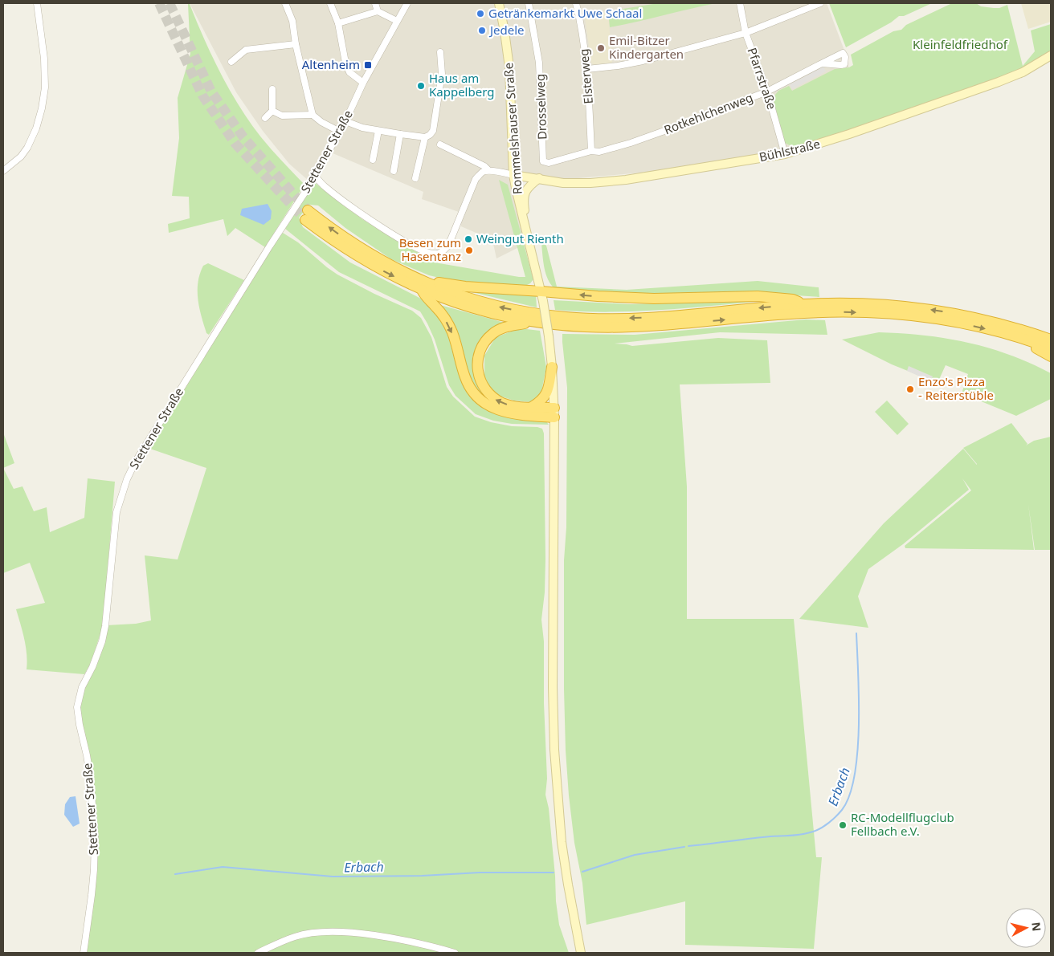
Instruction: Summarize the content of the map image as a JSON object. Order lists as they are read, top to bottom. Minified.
{"streets":{"main road":["Rommelshauser Straße","Bühlstraße"],"street":["Elsterweg","Pfarrstraße","Drosselweg","Rotkehlchenweg","Stettener Straße"]},"crossings":[["Elsterweg","Drosselweg"],["Elsterweg","Rotkehlchenweg"],["Pfarrstraße","Rotkehlchenweg"],["Pfarrstraße","Bühlstraße"],["Drosselweg","Rotkehlchenweg"],["Rommelshauser Straße","Bühlstraße"]],"water":["Erbach"],"parks":["Kleinfeldfriedhof"],"places":{"other":["Getränkemarkt Uwe Schaal","Jedele","Emil-Bitzer Kindergarten","Haus am Kappelberg","Weingut Rienth","Besen zum Hasentanz","Enzo's Pizza - Reiterstüble","RC-Modellflugclub Fellbach e.V."],"transit":["Altenheim"]},"north":"right"}
